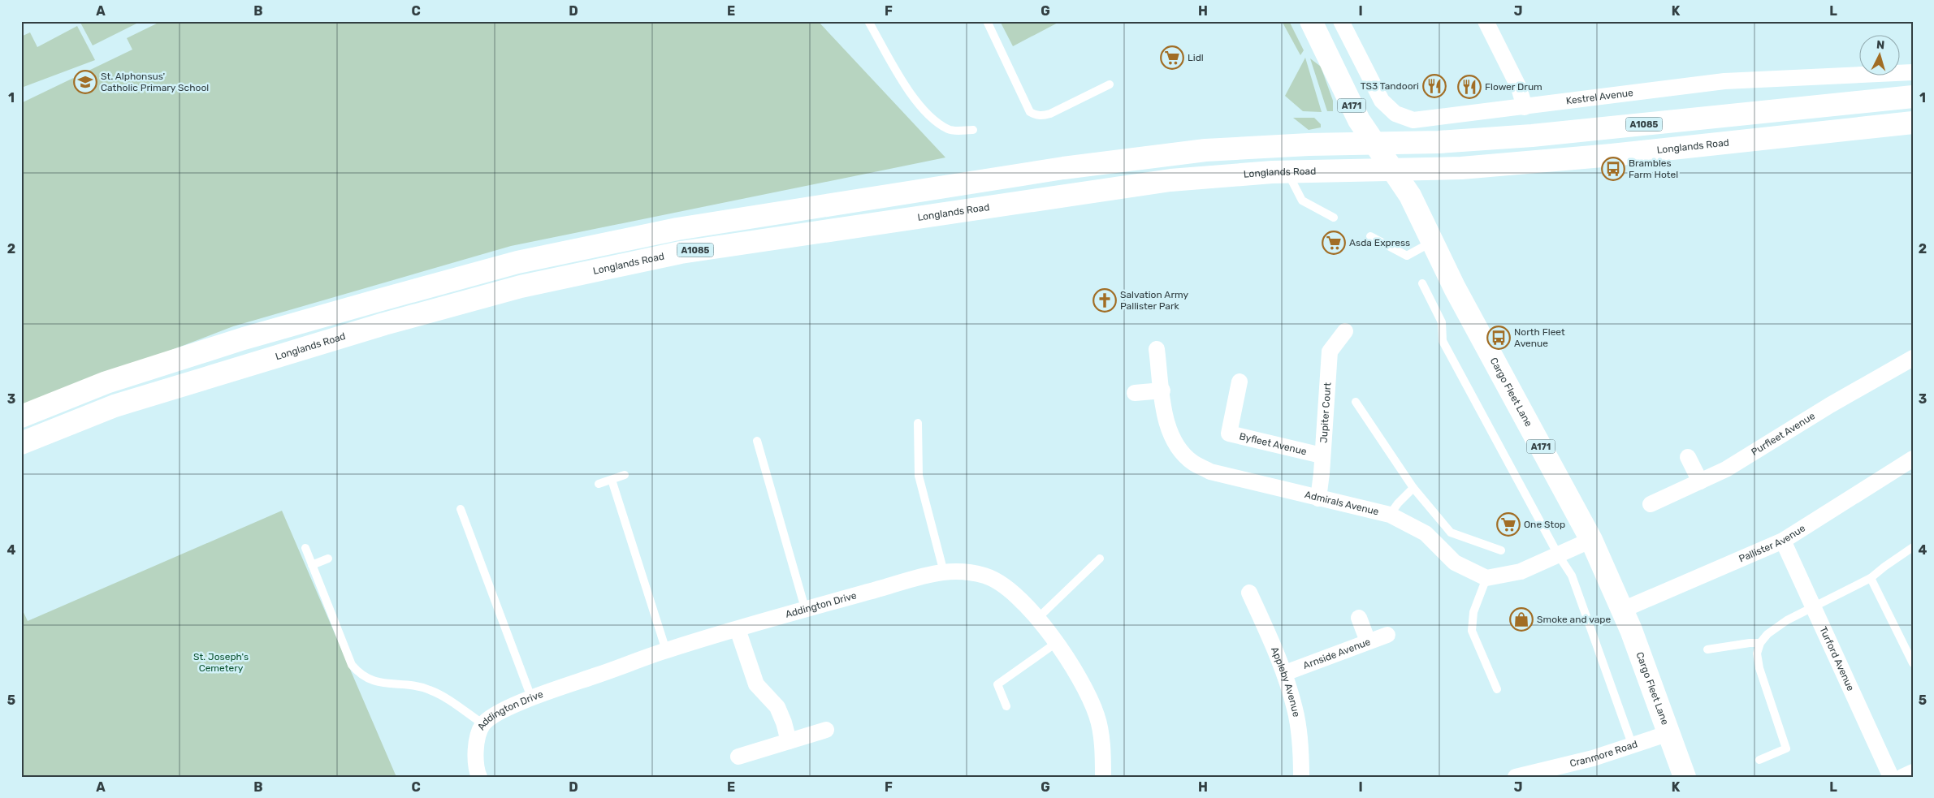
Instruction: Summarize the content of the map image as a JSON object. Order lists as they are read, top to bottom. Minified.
{"streets":{"main road":["A171","A1085","Longlands Road","Cargo Fleet Lane"],"street":["Kestrel Avenue","Jupiter Court","Purfleet Avenue","Byfleet Avenue","Admirals Avenue","Pallister Avenue","Addington Drive","Arnside Avenue","Turford Avenue","Appleby Avenue","Cranmore Road"]},"crossings":[["A1085","Cargo Fleet Lane"],["Longlands Road","Cargo Fleet Lane"],["Cargo Fleet Lane","Pallister Avenue"],["Cargo Fleet Lane","Cranmore Road"],["Jupiter Court","Byfleet Avenue"],["Jupiter Court","Admirals Avenue"],["Pallister Avenue","Turford Avenue"],["Arnside Avenue","Appleby Avenue"]],"parks":["St. Joseph's Cemetery"],"places":{"supermarket":["Lidl","Asda Express","One Stop"],"school or university":["St. Alphonsus' Catholic Primary School"],"restaurant":["TS3 Tandoori","Flower Drum"],"bus stop":["Brambles Farm Hotel","North Fleet Avenue"],"church":["Salvation Army Pallister Park"],"shop":["Smoke and vape"]},"north":"top","grid":{"columns":["A","B","C","D","E","F","G","H","I","J","K","L"],"rows":["1","2","3","4","5"]}}
